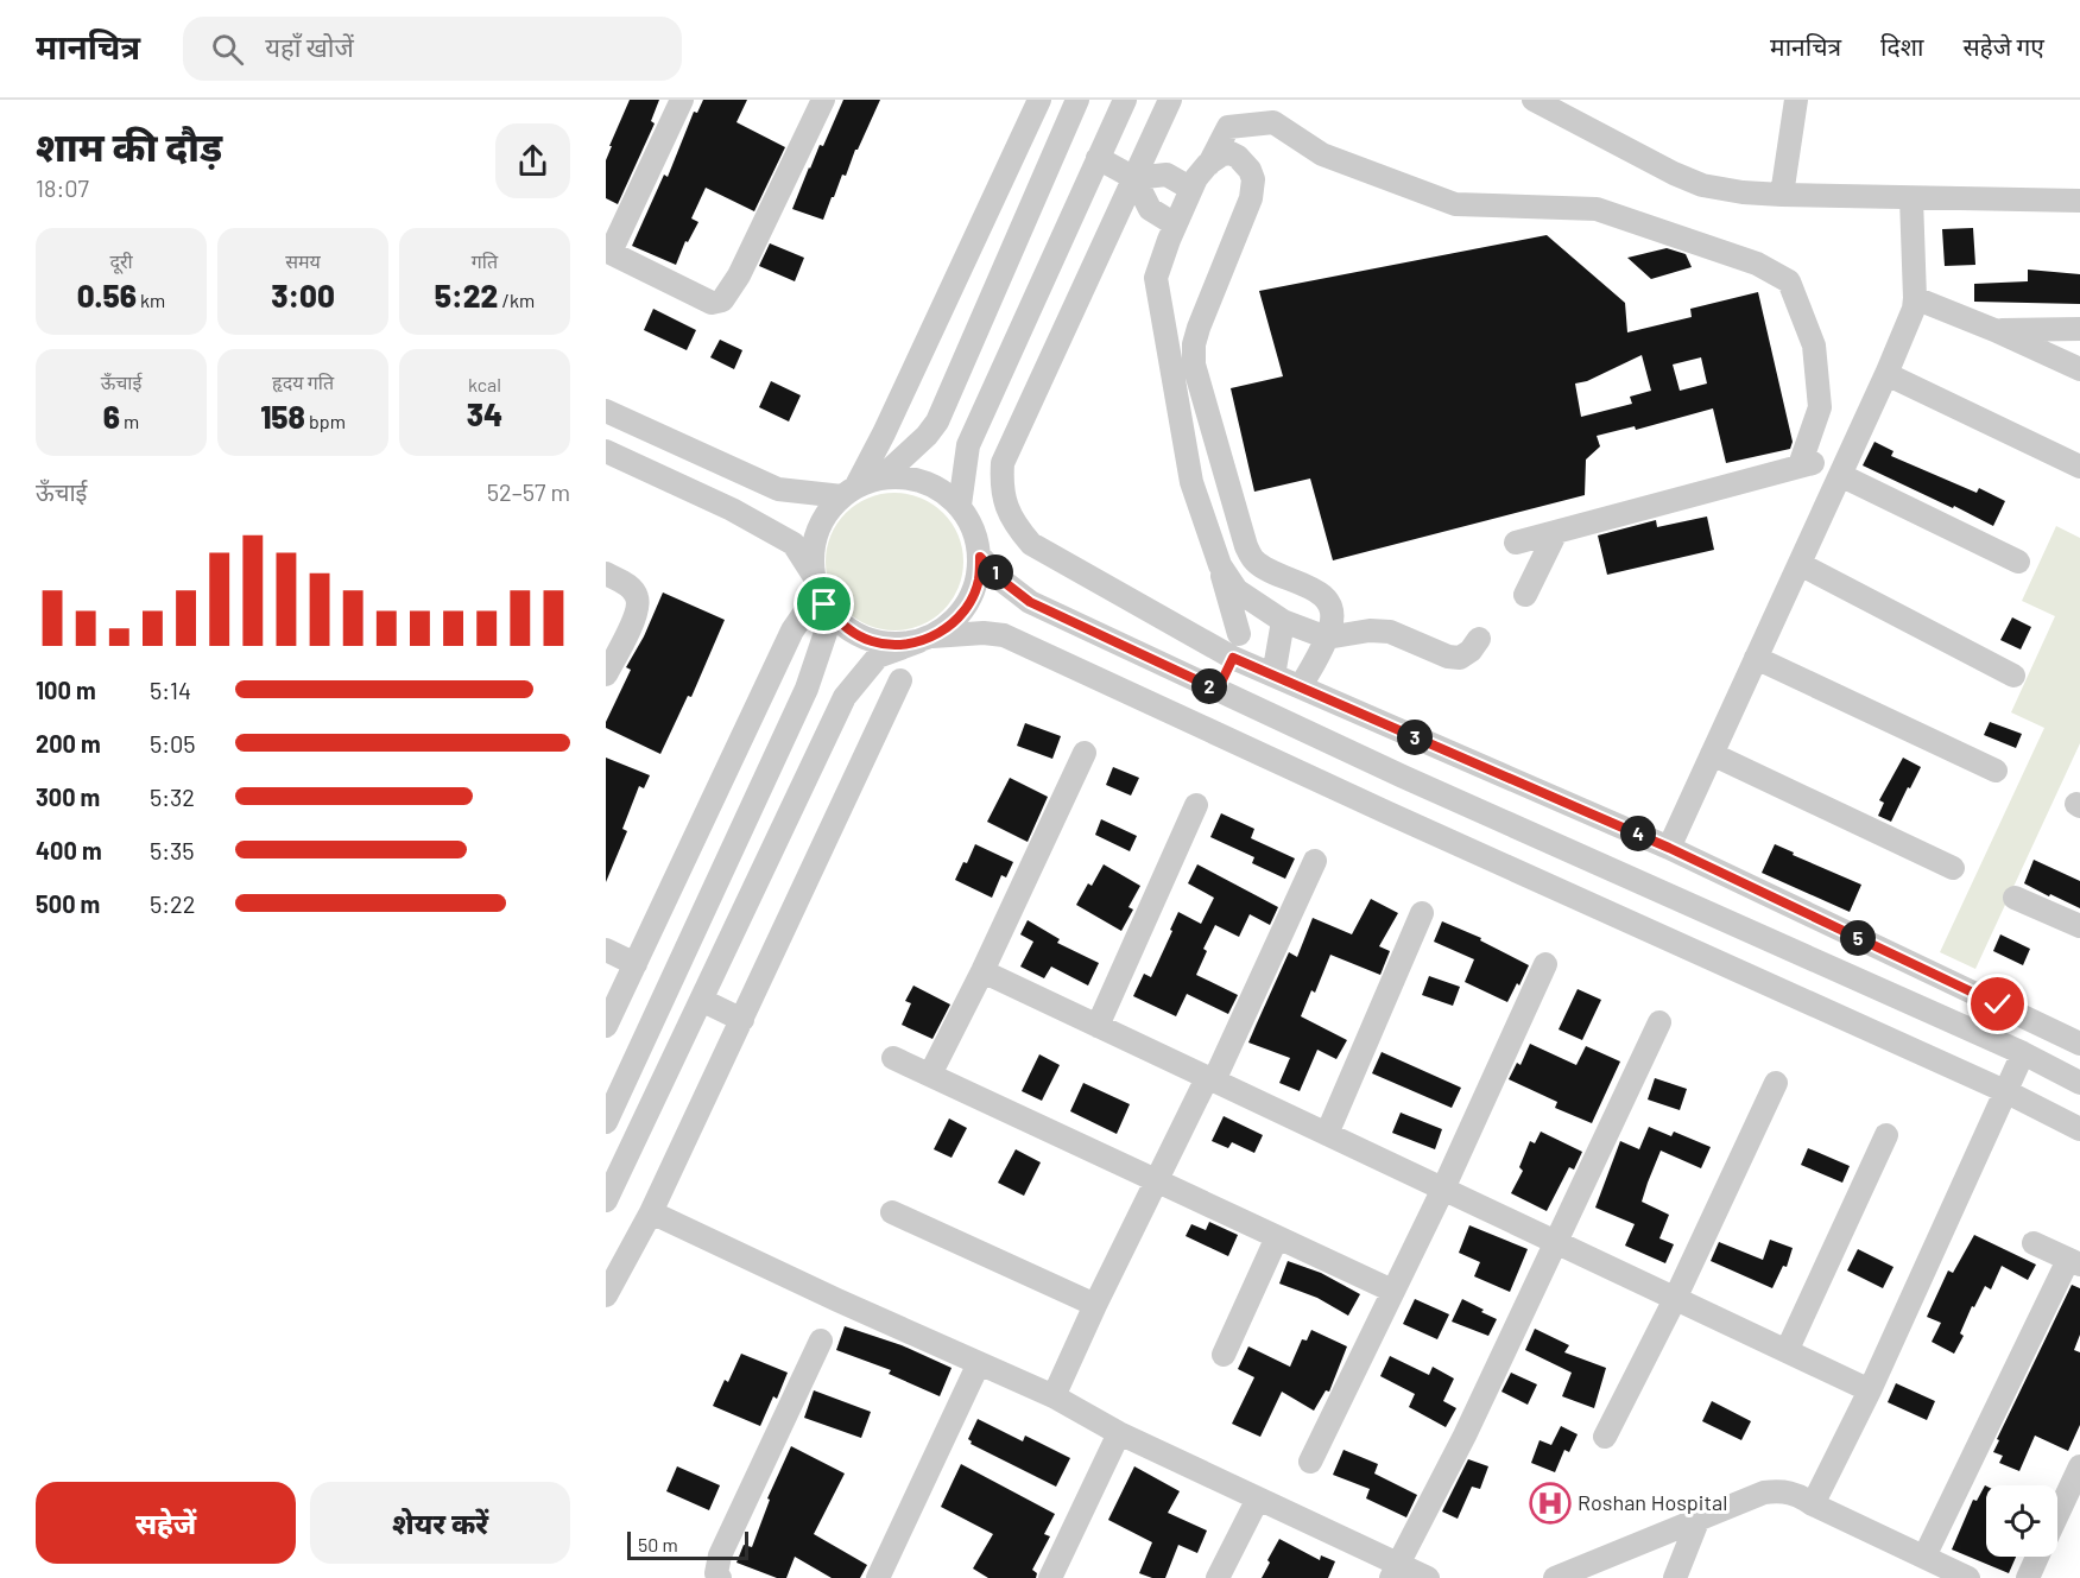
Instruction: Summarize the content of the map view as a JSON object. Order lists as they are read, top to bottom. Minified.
{"places":{"hospital":["Roshan Hospital"]},"scale_bar":"50 m","page":{"header":"मानचित्र","search":"यहाँ खोजें","nav":["मानचित्र","दिशा","सहेजे गए"],"heading":["शाम की दौड़","18:07"],"stats":[["दूरी","0.56 km"],["समय","3:00"],["गति","5:22 /km"],["ऊँचाई","6 m"],["हृदय गति","158 bpm"],["kcal","34"]],"chart":["ऊँचाई","52–57 m"],"pins":["1","2","3","4","5"],"list":[{"name":"100 m","note":"5:14"},{"name":"200 m","note":"5:05"},{"name":"300 m","note":"5:32"},{"name":"400 m","note":"5:35"},{"name":"500 m","note":"5:22"}],"buttons":["सहेजें","शेयर करें"],"scale":"50 m"}}
